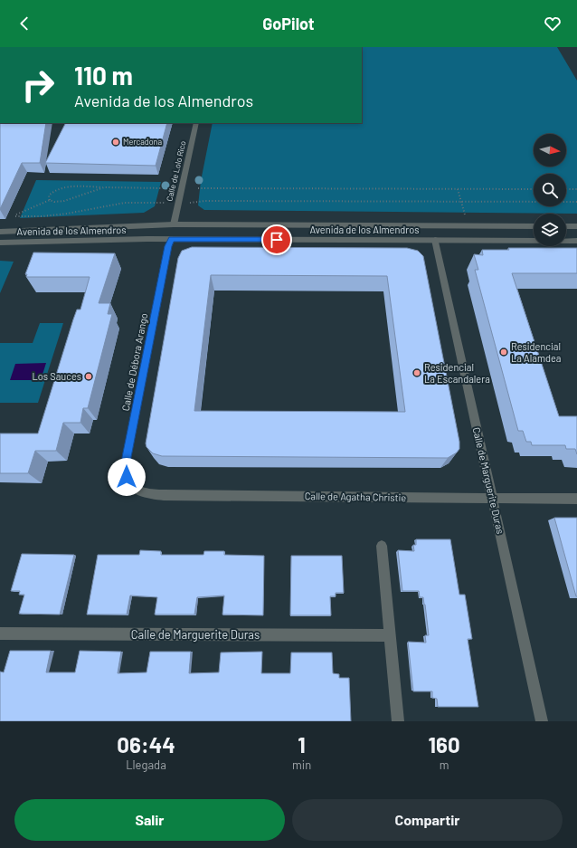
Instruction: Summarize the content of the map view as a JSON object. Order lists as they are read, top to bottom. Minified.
{"streets":{"street":["Calle de Lolo Rico","Avenida de los Almendros","Calle de Débora Arango","Calle de Marguerite Duras","Calle de Agatha Christie"]},"crossings":[["Calle de Lolo Rico","Avenida de los Almendros"],["Avenida de los Almendros","Calle de Débora Arango"],["Avenida de los Almendros","Calle de Marguerite Duras"],["Calle de Débora Arango","Calle de Agatha Christie"],["Calle de Marguerite Duras","Calle de Agatha Christie"]],"places":["Mercadona","Residencial La Alamdea","Residencial La Escandalera","Los Sauces"],"north":"right","page":{"header":"GoPilot","turn":["110 m","Avenida de los Almendros"],"eta":["06:44","Llegada","1","min","160","m"],"buttons":["Salir","Compartir"]}}
